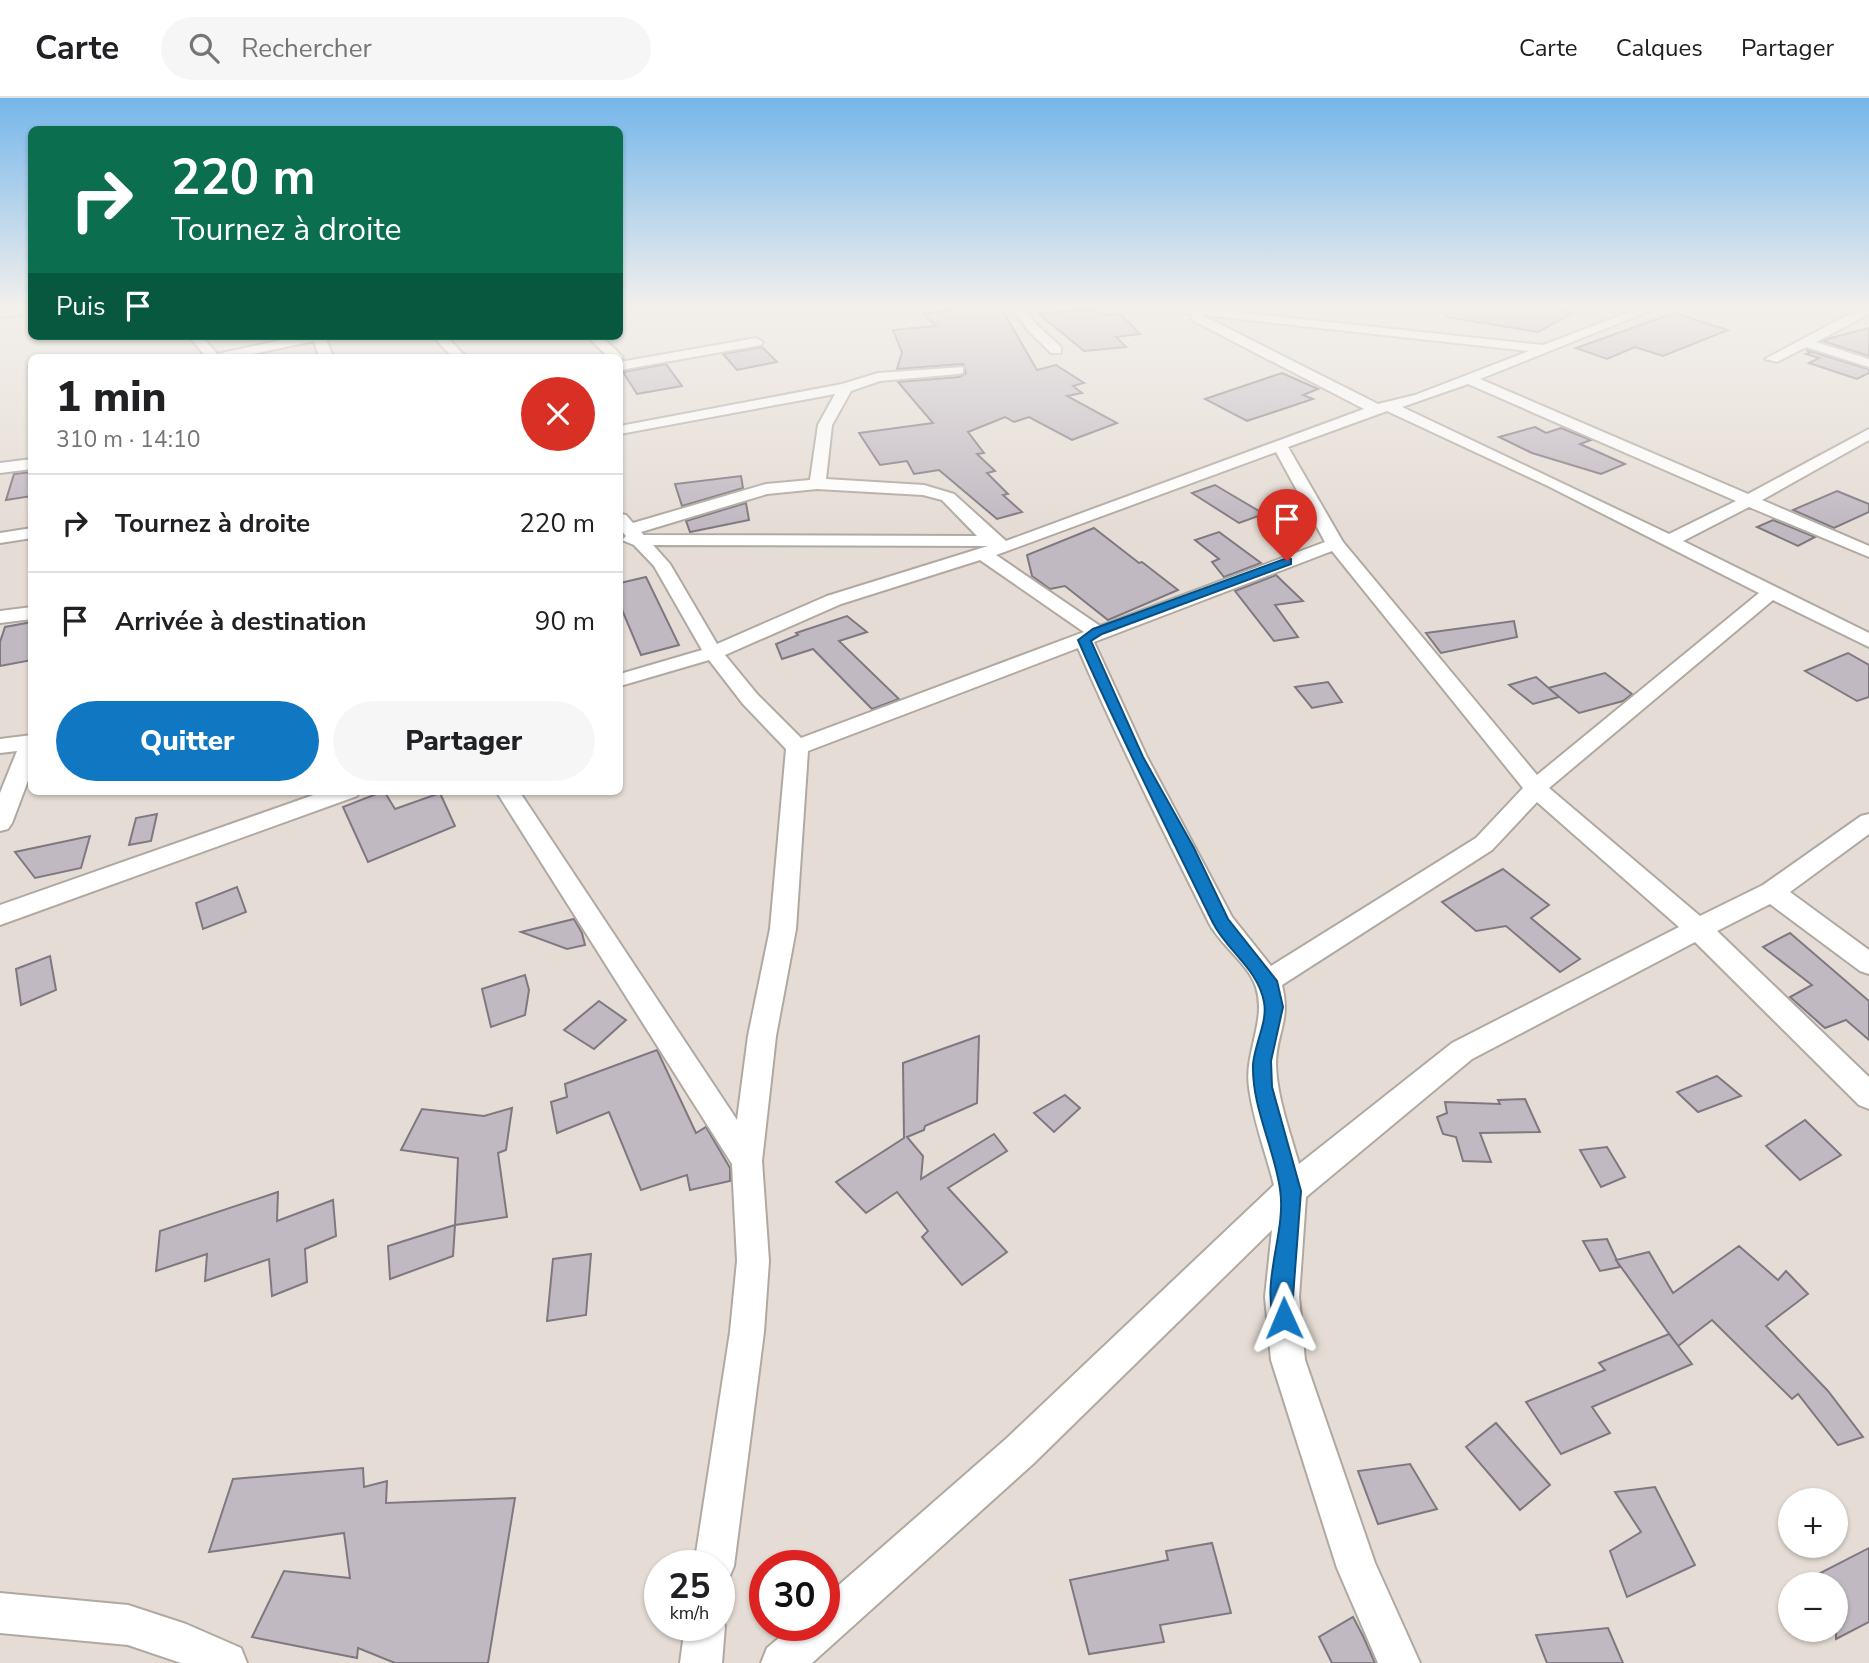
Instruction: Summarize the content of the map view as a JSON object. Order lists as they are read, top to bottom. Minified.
{"page":{"header":"Carte","search":"Rechercher","nav":["Carte","Calques","Partager"],"turn":["220 m","Tournez à droite"],"then":"Puis","heading":["1 min","310 m · 14:10"],"list":[{"name":"Tournez à droite","value":"220 m"},{"name":"Arrivée à destination","value":"90 m"}],"buttons":["Quitter","Partager"],"map_buttons":["+","−"],"speed":"25 km/h","limit":"30"}}
